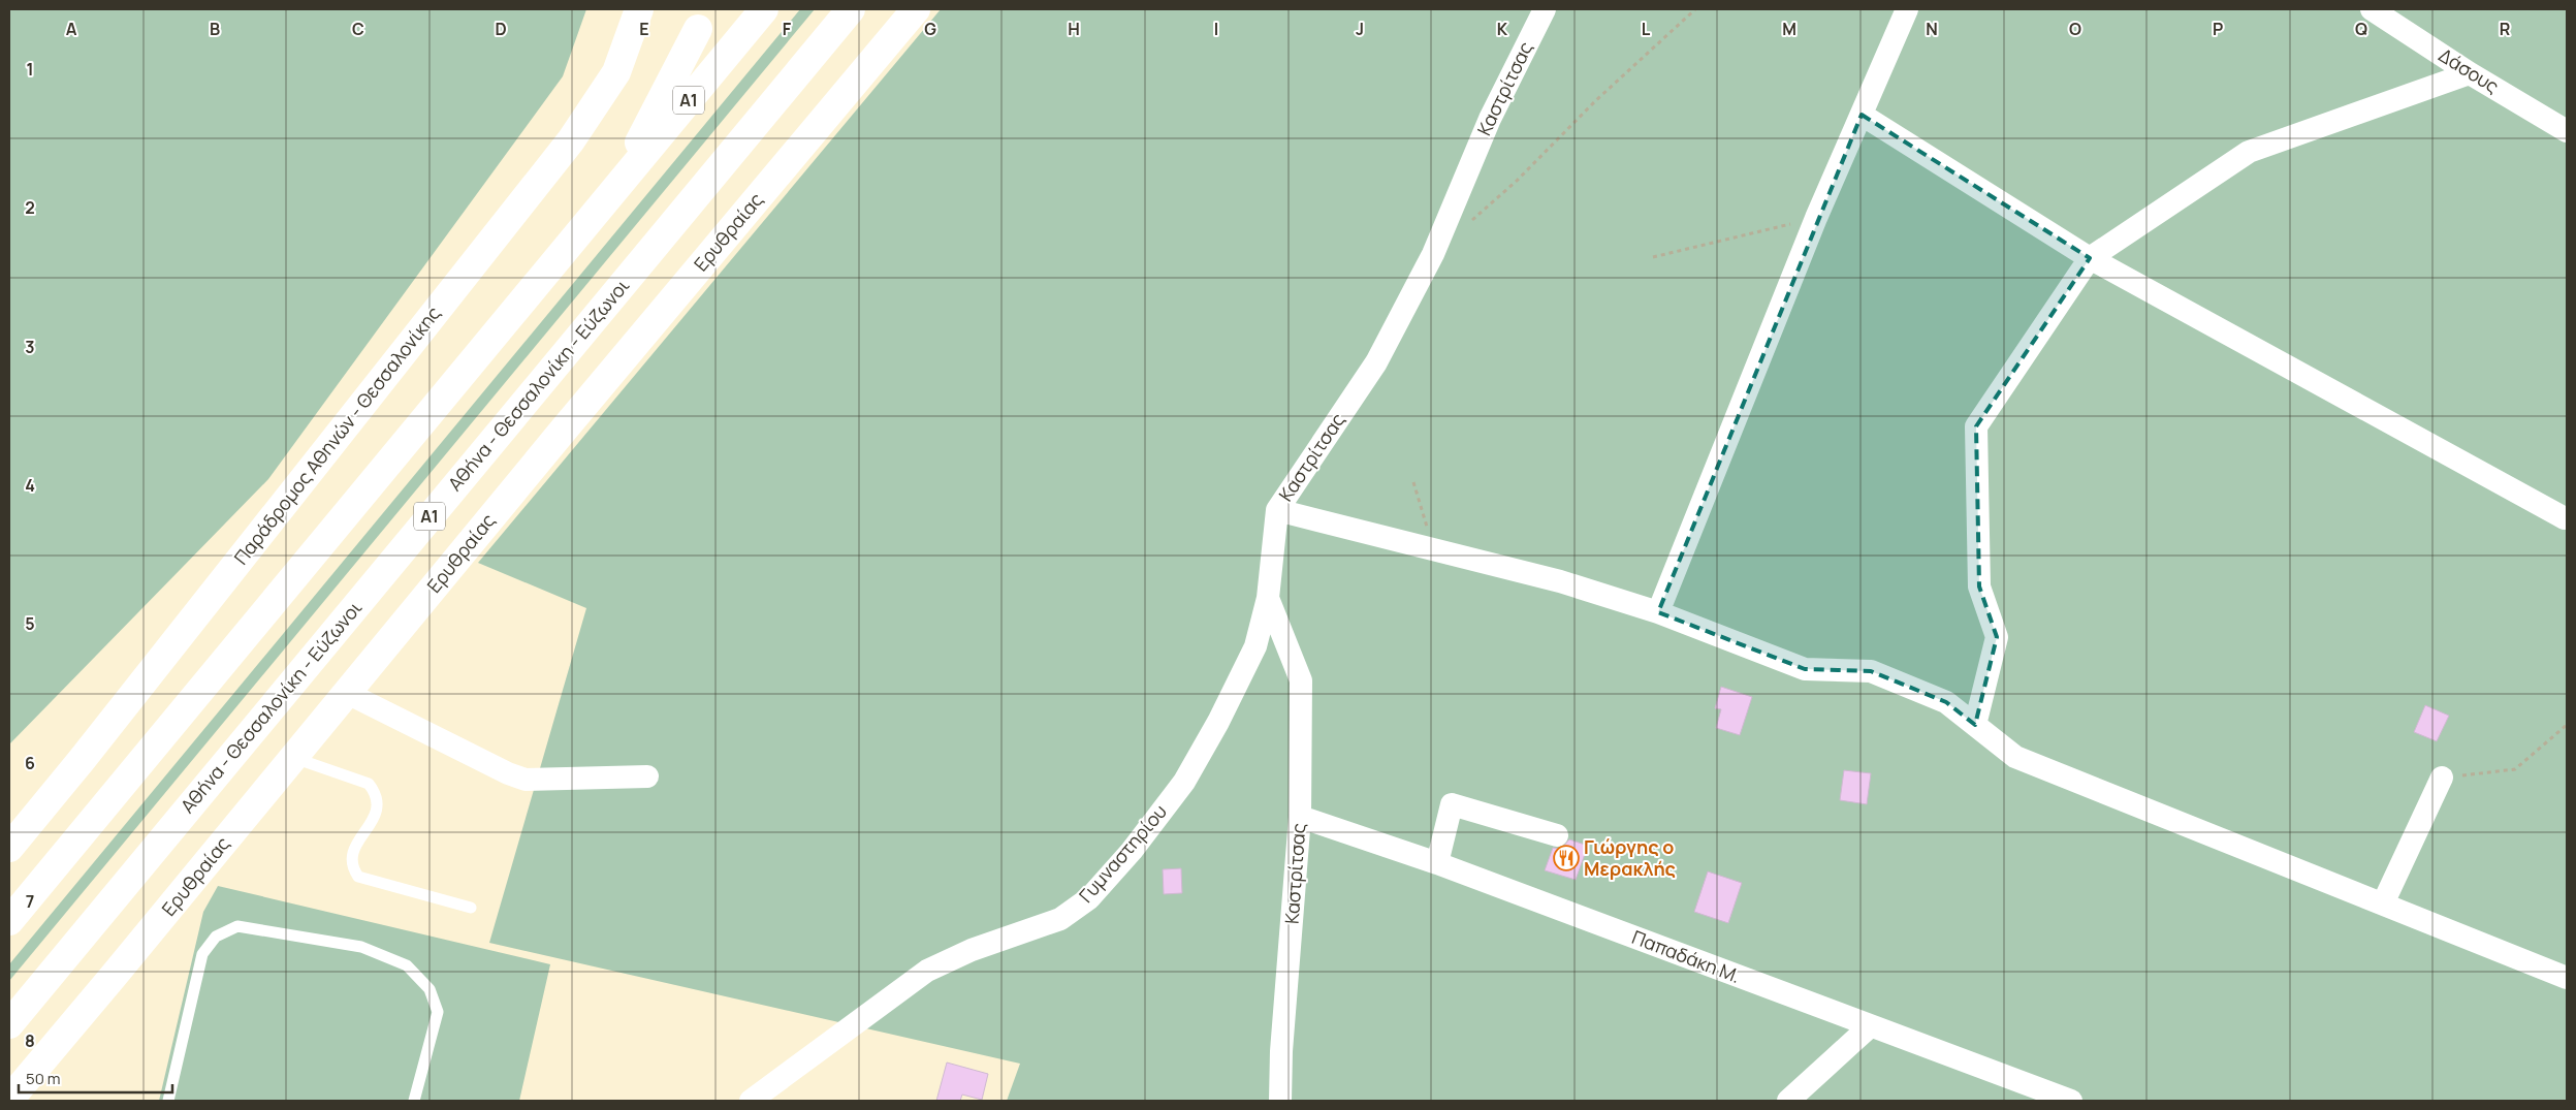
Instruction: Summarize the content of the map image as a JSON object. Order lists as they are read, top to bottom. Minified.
{"streets":{"main road":["Α1","Ερυθραίας","Αθήνα - Θεσσαλονίκη - Εύζωνοι","Παράδρομος Αθηνών - Θεσσαλονίκης"],"street":["Δάσους","Καστρίτσας","Γυμναστηρίου","Παπαδάκη Μ."]},"crossings":[["Καστρίτσας","Γυμναστηρίου"],["Καστρίτσας","Παπαδάκη Μ."]],"places":{"restaurant":["Γιώργης ο Μερακλής"]},"scale_bar":"50 m","grid":{"columns":["A","B","C","D","E","F","G","H","I","J","K","L","M","N","O","P","Q","R"],"rows":["1","2","3","4","5","6","7","8"]}}
